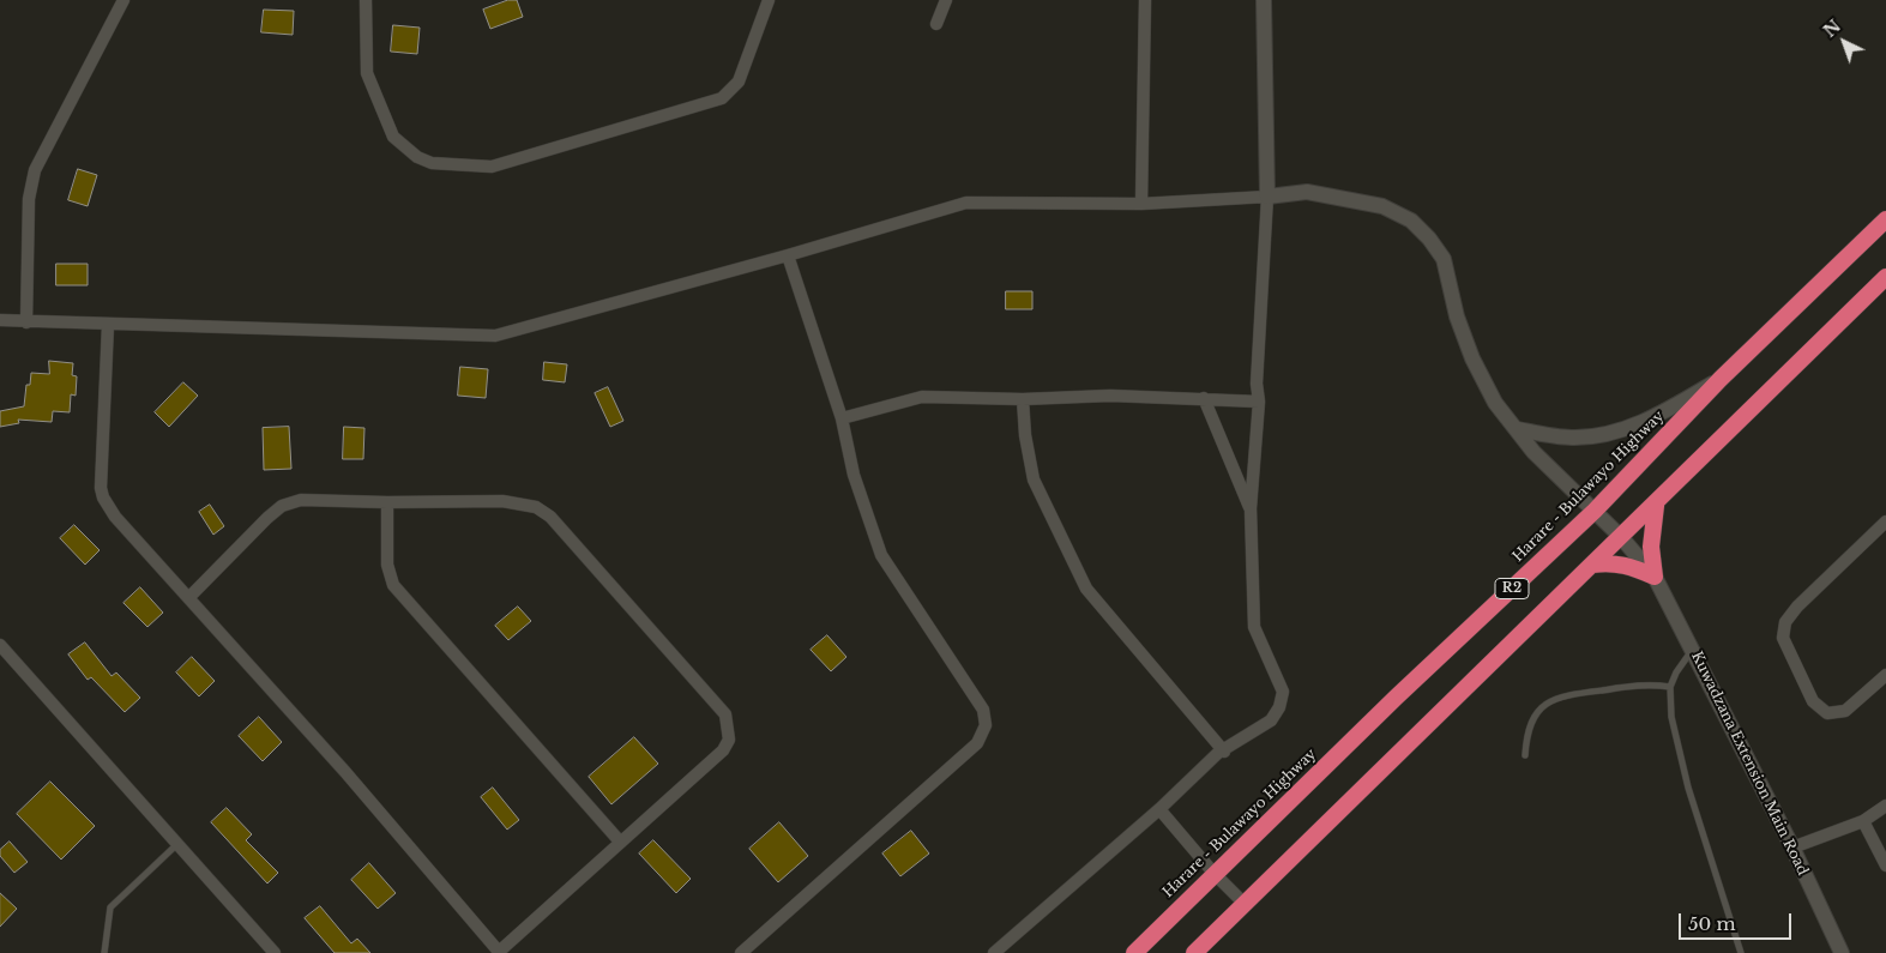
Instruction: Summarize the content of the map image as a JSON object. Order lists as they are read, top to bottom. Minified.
{"streets":{"highway":["Harare - Bulawayo Highway","R2"],"street":["Kuwadzana Extension Main Road"]},"crossings":[["Harare - Bulawayo Highway","Kuwadzana Extension Main Road"],["R2","Kuwadzana Extension Main Road"]],"scale_bar":"50 m","north":"top left"}
